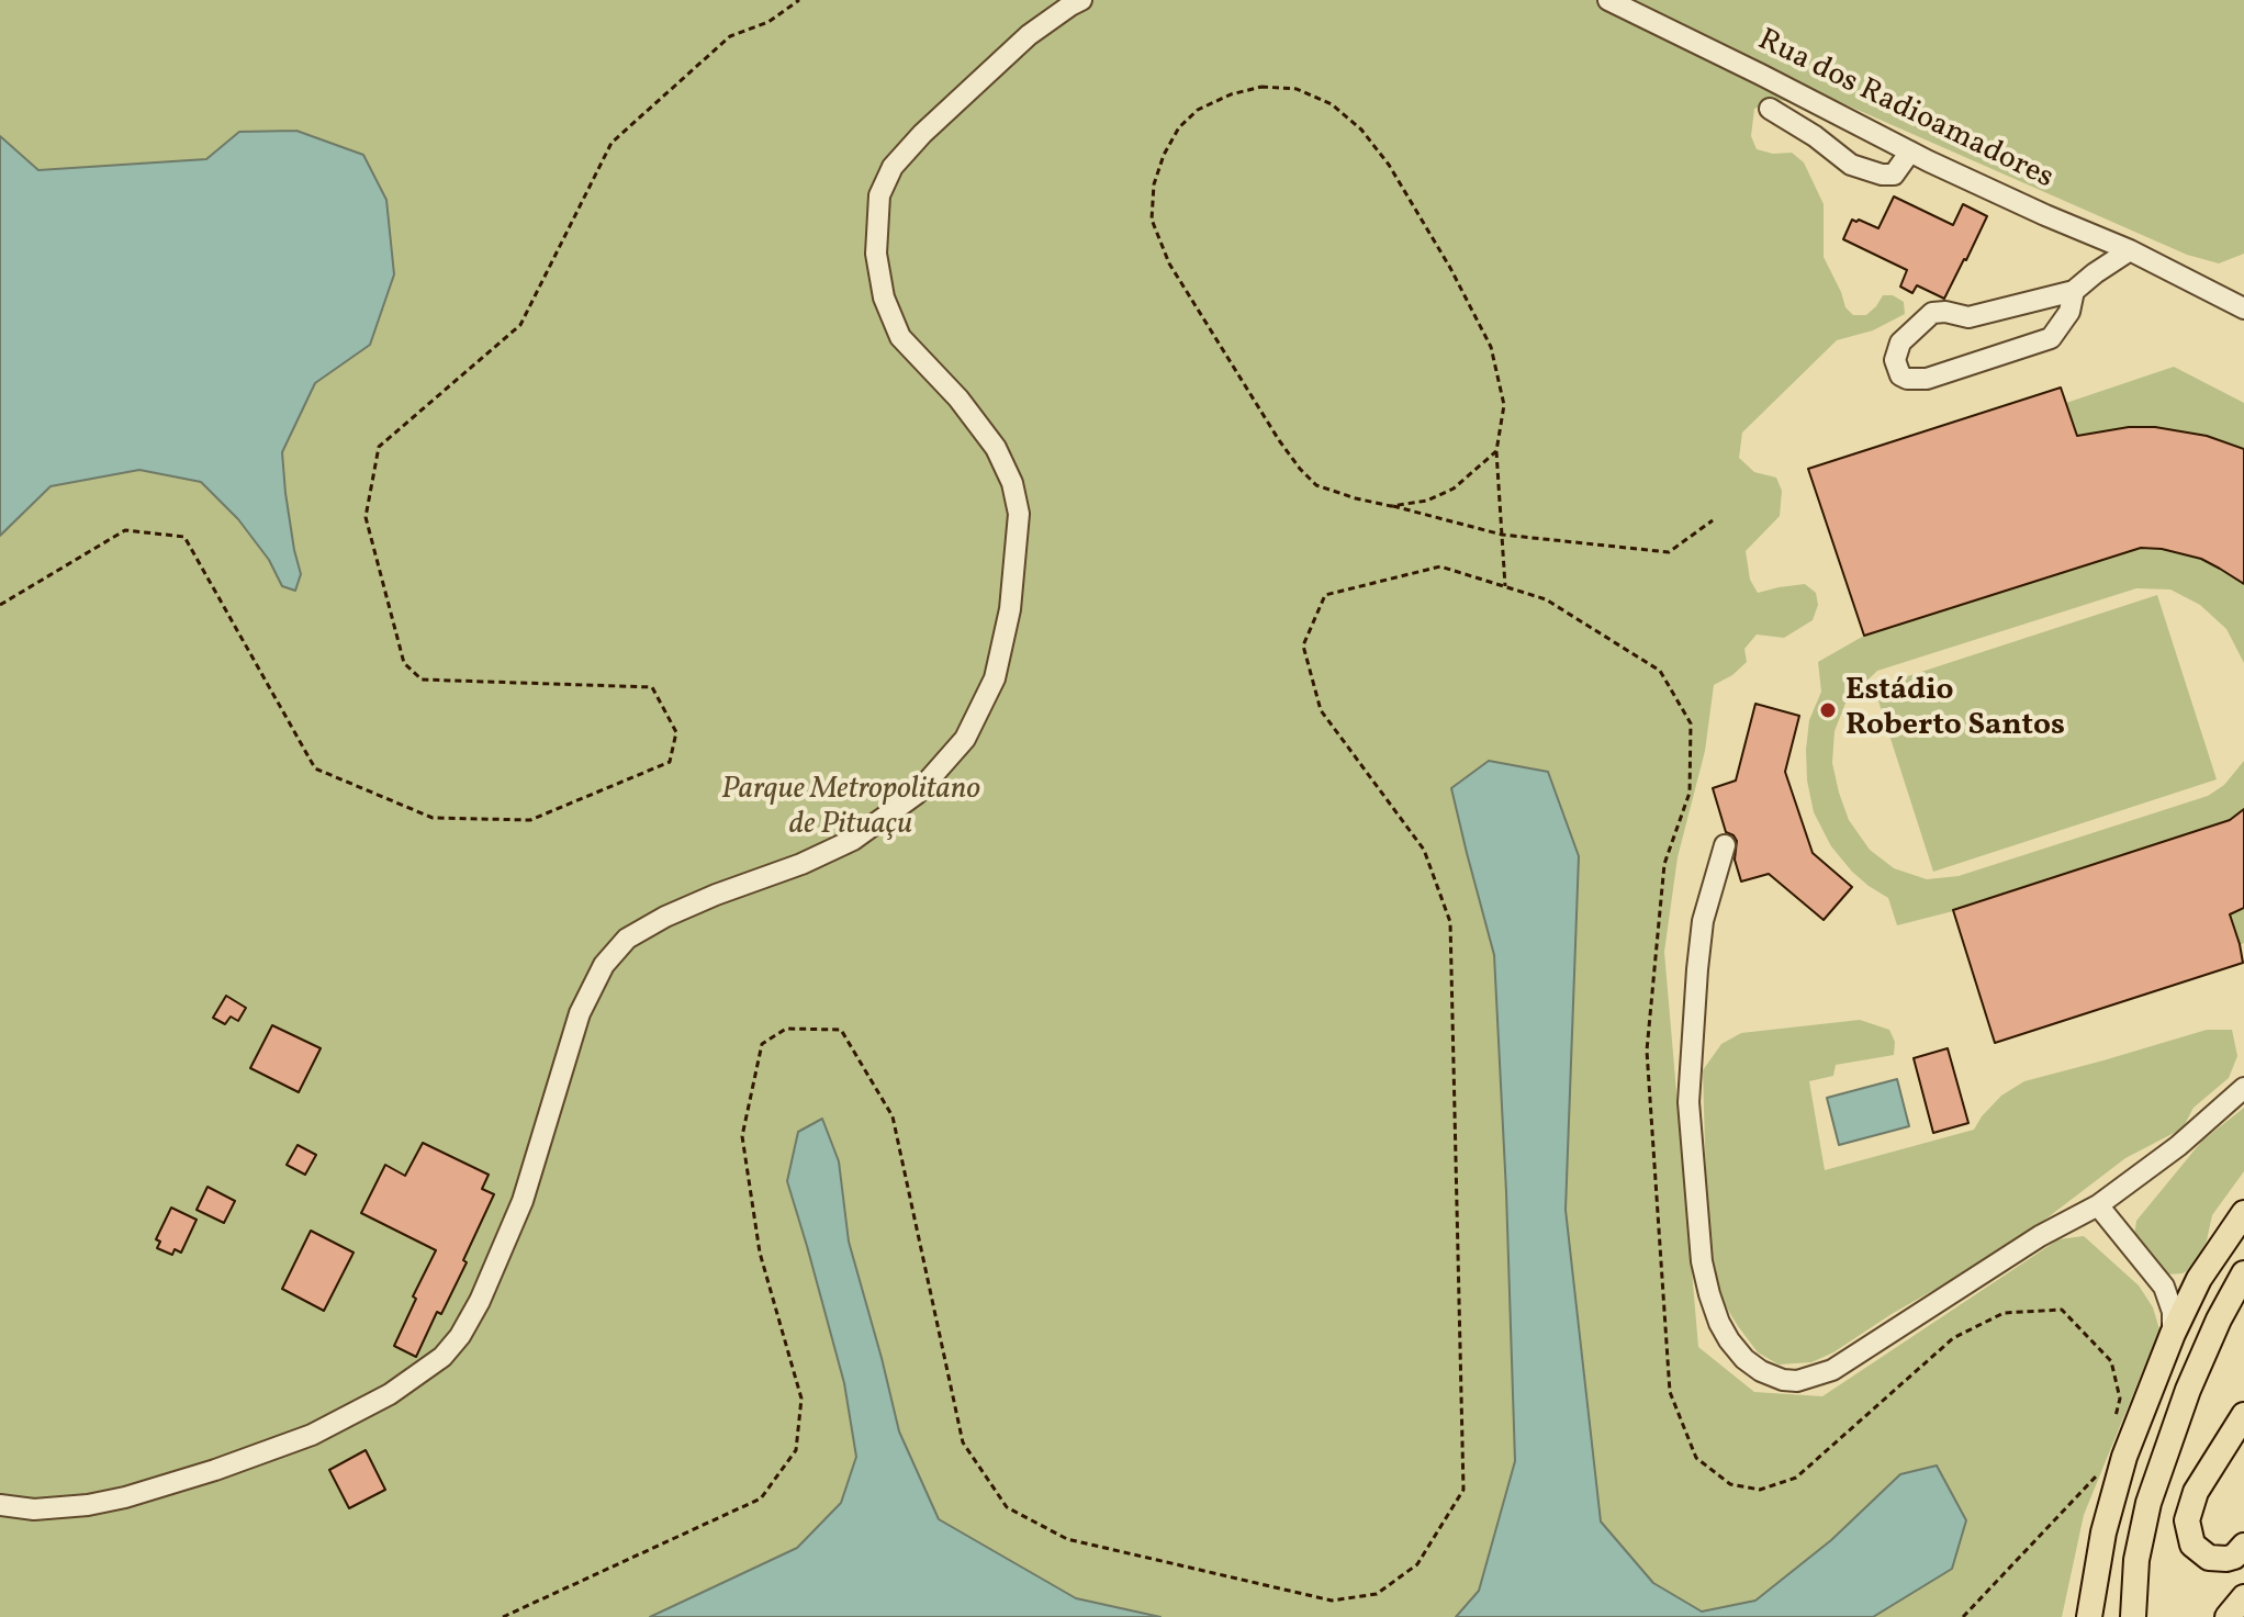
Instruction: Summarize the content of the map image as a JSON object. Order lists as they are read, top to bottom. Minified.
{"streets":{"lane":["Rua dos Radioamadores"]},"parks":["Parque Metropolitano de Pituaçu"],"places":["Estádio Roberto Santos"]}
